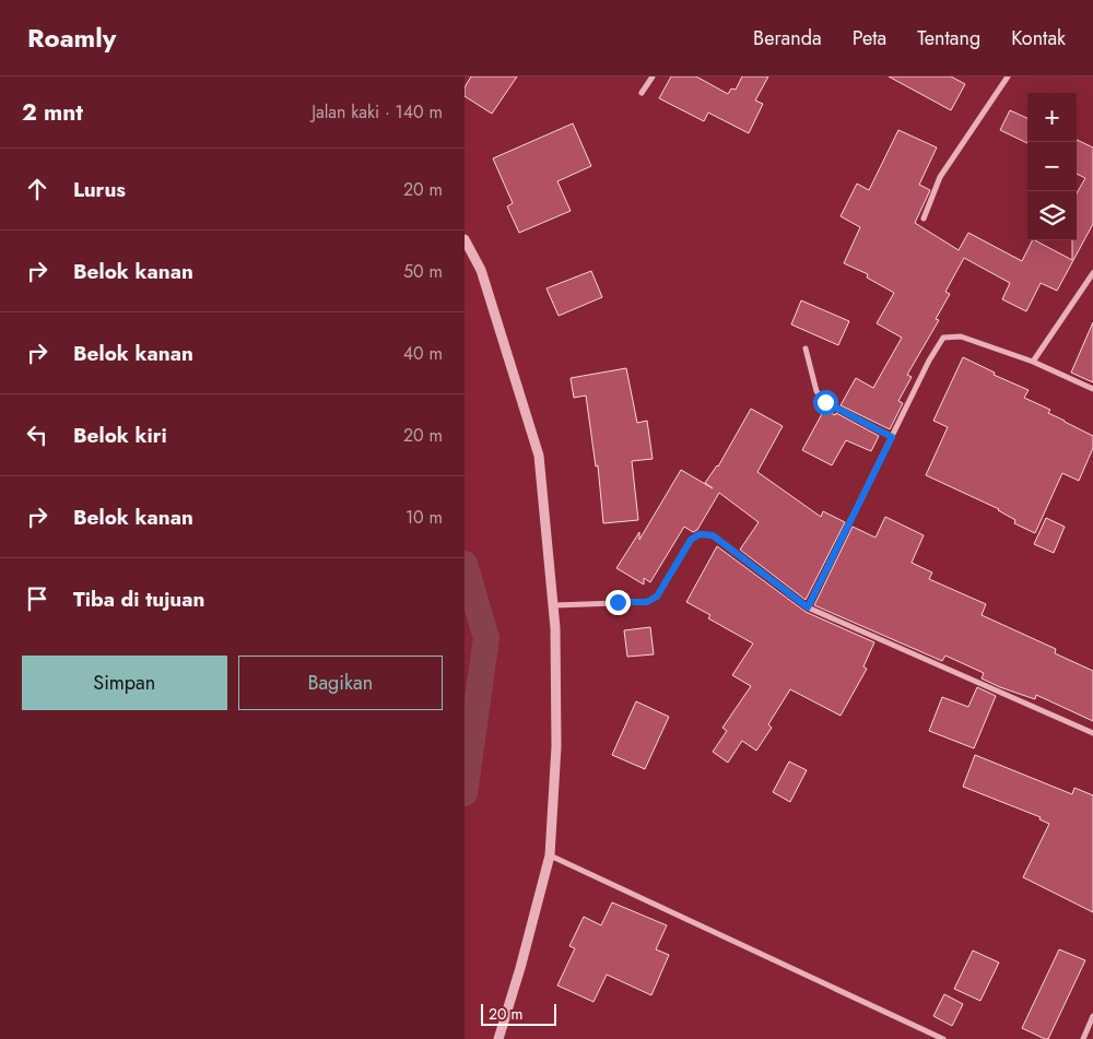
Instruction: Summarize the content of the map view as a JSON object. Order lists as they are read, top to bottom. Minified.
{"scale_bar":"20 m","page":{"header":"Roamly","nav":["Beranda","Peta","Tentang","Kontak"],"heading":["2 mnt","Jalan kaki · 140 m"],"map_buttons":["+","−"],"list":[["Lurus","20 m"],["Belok kanan","50 m"],["Belok kanan","40 m"],["Belok kiri","20 m"],["Belok kanan","10 m"],"Tiba di tujuan"],"buttons":["Simpan","Bagikan"],"scale":"20 m"}}
